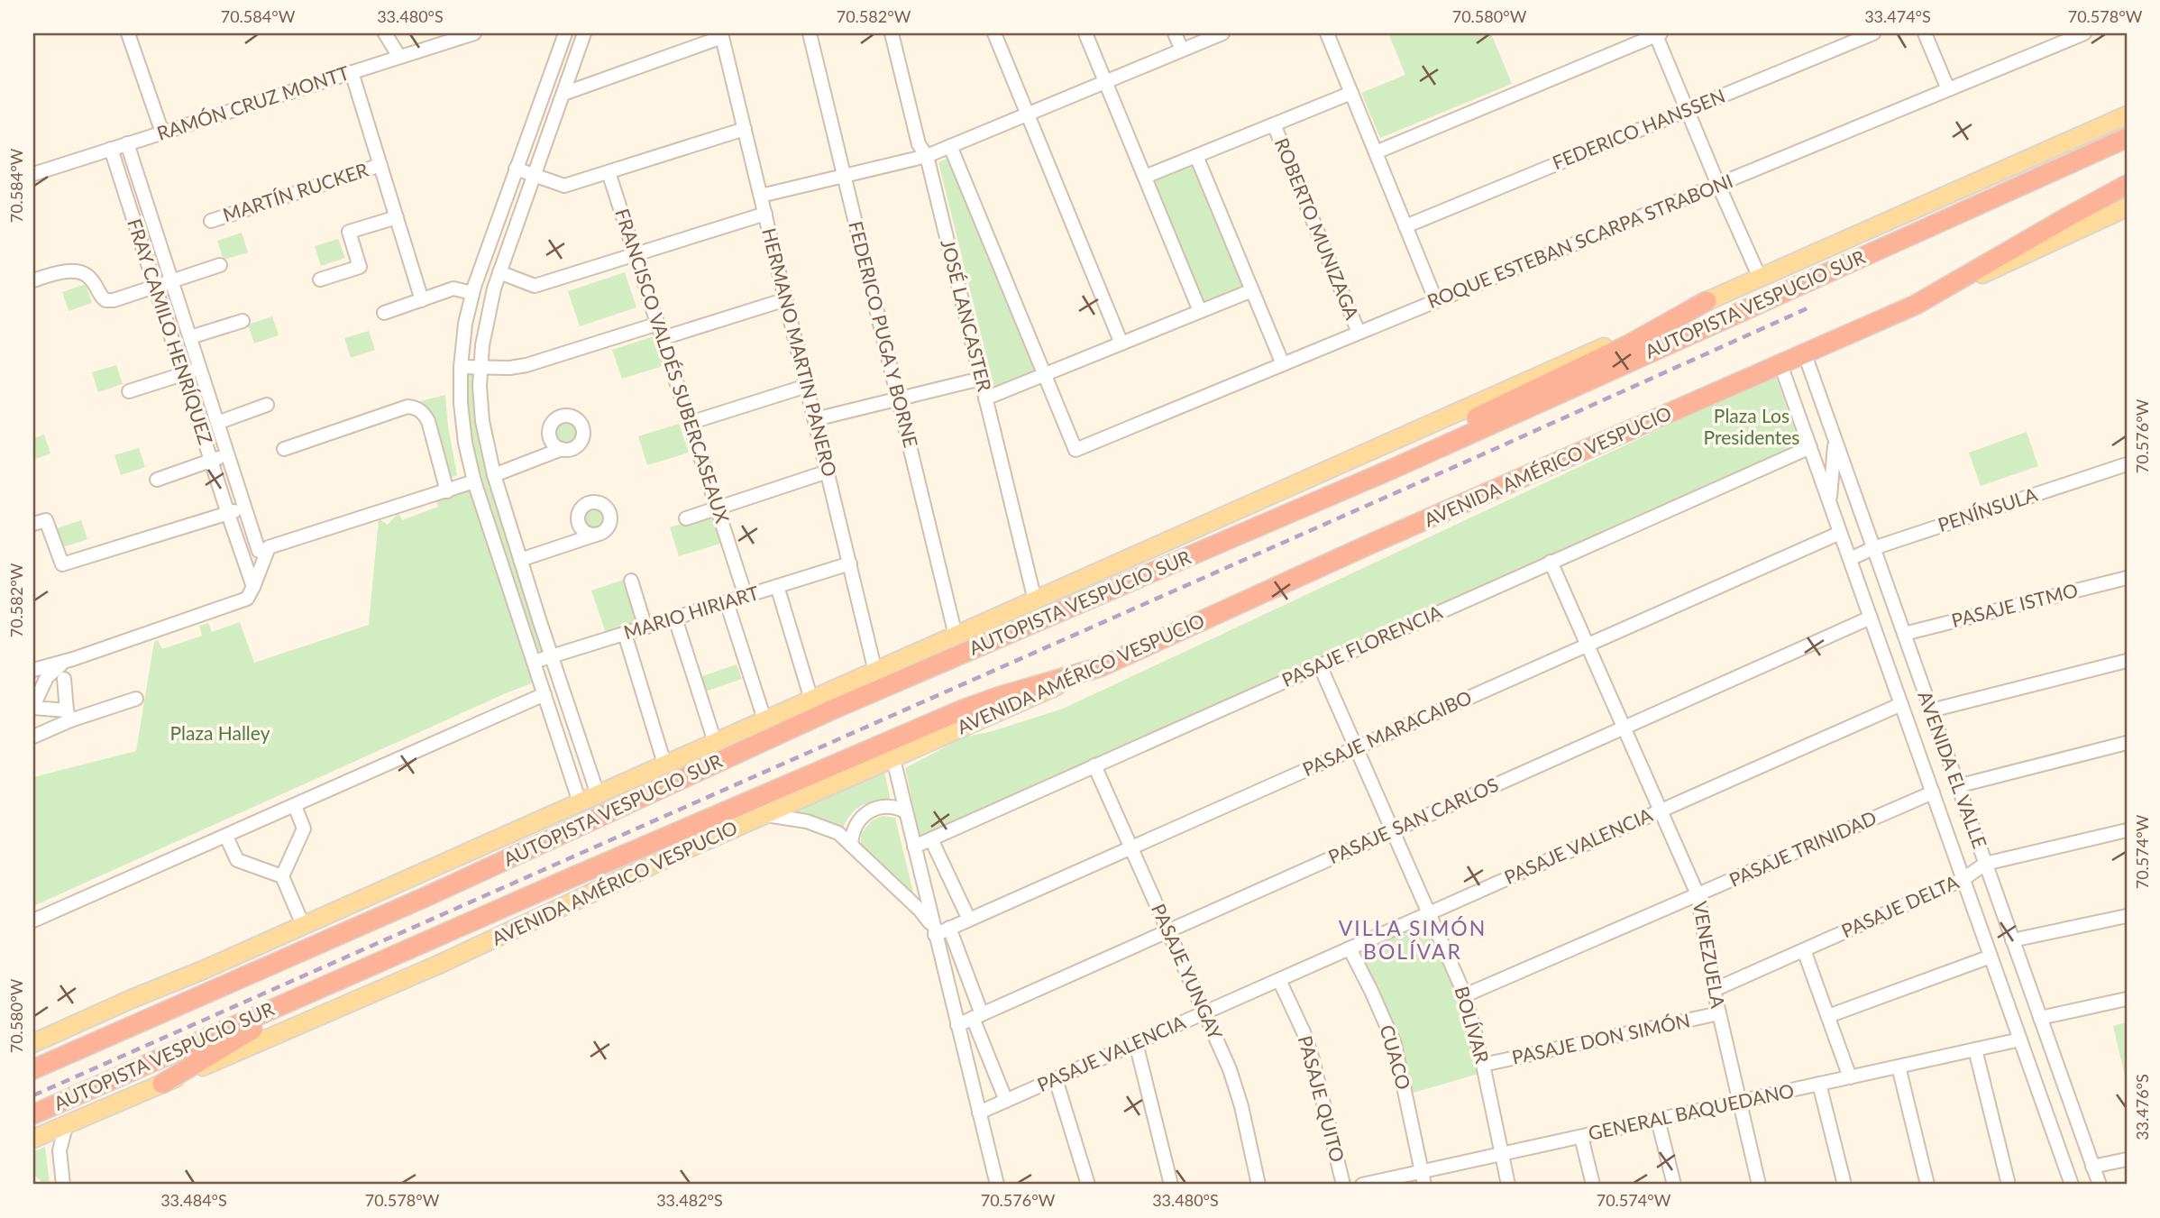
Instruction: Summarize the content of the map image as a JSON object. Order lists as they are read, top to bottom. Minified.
{"streets":{"highway":["AUTOPISTA VESPUCIO SUR","AVENIDA AMÉRICO VESPUCIO"],"street":["RAMÓN CRUZ MONTT","FEDERICO HANSSEN","MARTÍN RUCKER","ROBERTO MUNIZAGA","ROQUE ESTEBAN SCARPA STRABONI","JOSÉ LANCASTER","FRAY CAMILO HENRÍQUEZ","FEDERICO PUGA Y BORNE","HERMANO MARTIN PANERO","FRANCISCO VALDÉS SUBERCASEAUX","PENÍNSULA","PASAJE ISTMO","MARIO HIRIART","PASAJE FLORENCIA","PASAJE MARACAIBO","AVENIDA EL VALLE","PASAJE SAN CARLOS","PASAJE VALENCIA","PASAJE TRINIDAD","PASAJE DELTA","VENEZUELA","PASAJE YUNGAY","BOLÍVAR","PASAJE DON SIMÓN","CUACO","PASAJE QUITO","GENERAL BAQUEDANO"]},"crossings":[["RAMÓN CRUZ MONTT","FRAY CAMILO HENRÍQUEZ"],["ROBERTO MUNIZAGA","ROQUE ESTEBAN SCARPA STRABONI"],["ROQUE ESTEBAN SCARPA STRABONI","JOSÉ LANCASTER"],["AUTOPISTA VESPUCIO SUR","AVENIDA AMÉRICO VESPUCIO"],["HERMANO MARTIN PANERO","MARIO HIRIART"],["FRANCISCO VALDÉS SUBERCASEAUX","MARIO HIRIART"],["AVENIDA AMÉRICO VESPUCIO","AVENIDA EL VALLE"],["PENÍNSULA","AVENIDA EL VALLE"],["PASAJE ISTMO","AVENIDA EL VALLE"],["PASAJE FLORENCIA","AVENIDA EL VALLE"],["PASAJE FLORENCIA","VENEZUELA"],["PASAJE FLORENCIA","PASAJE YUNGAY"],["PASAJE FLORENCIA","BOLÍVAR"],["PASAJE MARACAIBO","AVENIDA EL VALLE"],["PASAJE MARACAIBO","VENEZUELA"],["PASAJE MARACAIBO","PASAJE YUNGAY"],["PASAJE MARACAIBO","BOLÍVAR"],["AVENIDA EL VALLE","PASAJE SAN CARLOS"],["AVENIDA EL VALLE","PASAJE VALENCIA"],["AVENIDA EL VALLE","PASAJE TRINIDAD"],["AVENIDA EL VALLE","PASAJE DELTA"],["AVENIDA EL VALLE","GENERAL BAQUEDANO"],["PASAJE SAN CARLOS","VENEZUELA"],["PASAJE SAN CARLOS","PASAJE YUNGAY"],["PASAJE SAN CARLOS","BOLÍVAR"],["PASAJE VALENCIA","VENEZUELA"],["PASAJE VALENCIA","PASAJE YUNGAY"],["PASAJE VALENCIA","BOLÍVAR"],["PASAJE VALENCIA","CUACO"],["PASAJE VALENCIA","PASAJE QUITO"],["PASAJE TRINIDAD","VENEZUELA"],["PASAJE TRINIDAD","BOLÍVAR"],["PASAJE DELTA","VENEZUELA"],["VENEZUELA","PASAJE DON SIMÓN"],["VENEZUELA","GENERAL BAQUEDANO"],["BOLÍVAR","PASAJE DON SIMÓN"],["BOLÍVAR","GENERAL BAQUEDANO"],["CUACO","GENERAL BAQUEDANO"]],"districts":["VILLA SIMÓN BOLÍVAR"],"parks":["Plaza Los Presidentes","Plaza Halley"],"coordinates":["70.584°W","33.480°S","70.582°W","70.580°W","33.474°S","70.578°W","70.576°W","70.574°W","33.476°S","33.484°S","33.482°S"]}
